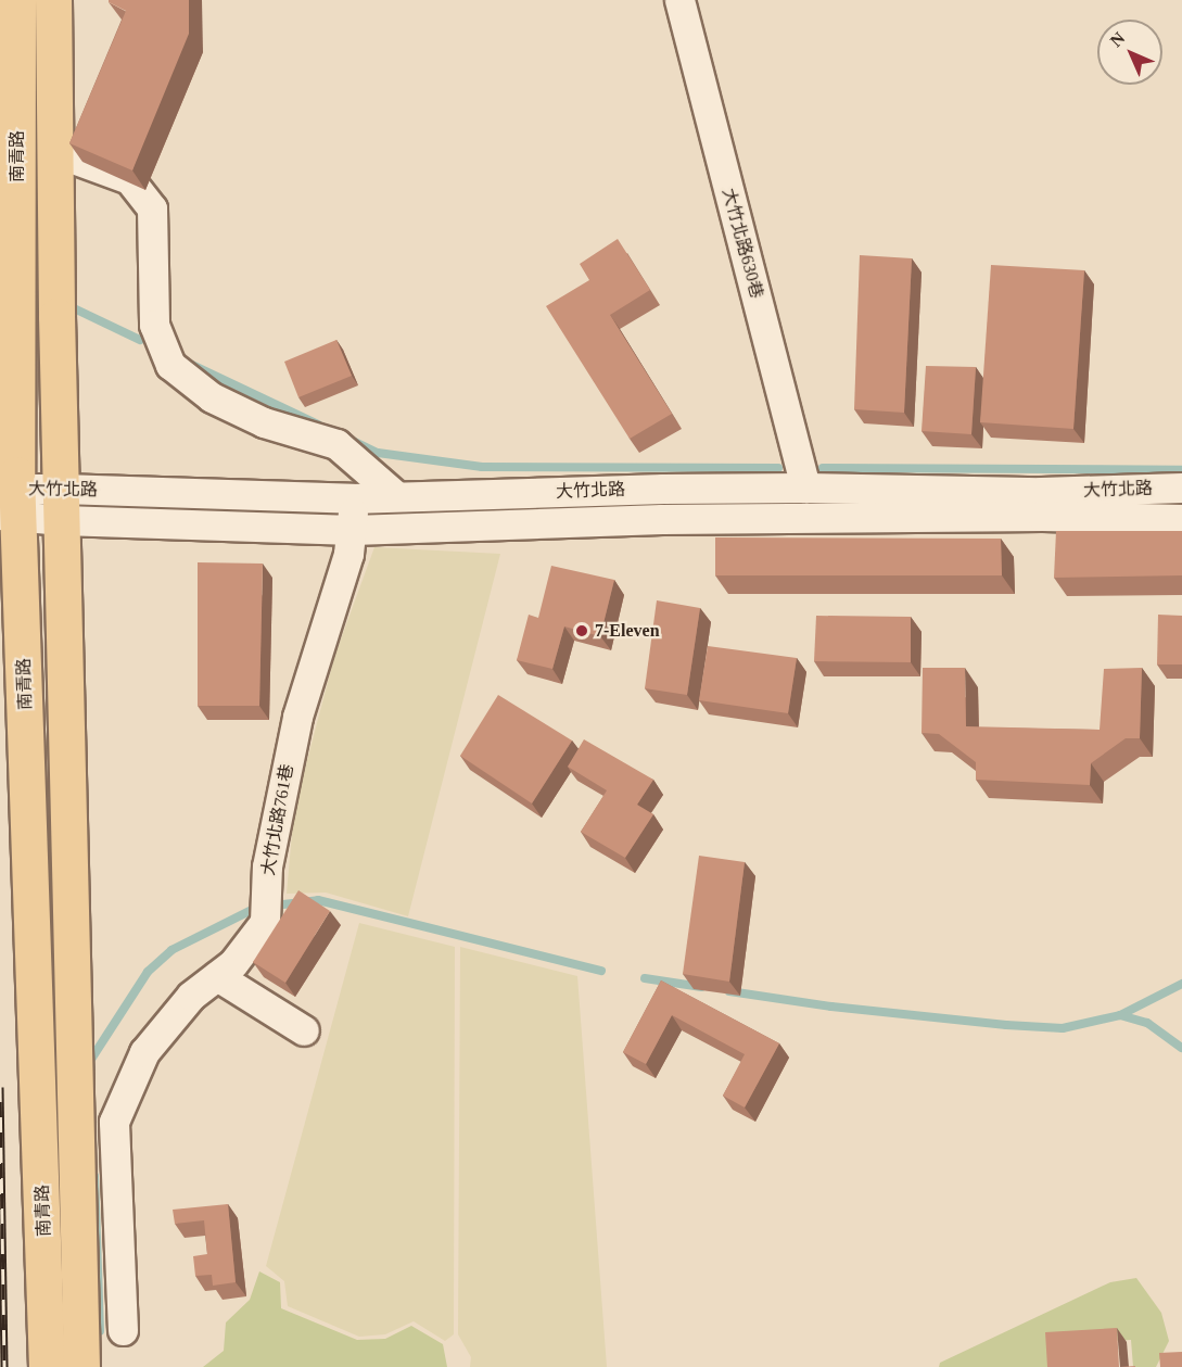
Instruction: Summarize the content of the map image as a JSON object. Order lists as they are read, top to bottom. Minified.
{"streets":{"main road":["南青路"],"street":["大竹北路630巷","大竹北路","大竹北路761巷"]},"crossings":[["南青路","大竹北路"],["大竹北路630巷","大竹北路"],["大竹北路","大竹北路761巷"]],"places":["7-Eleven"],"north":"top left"}
